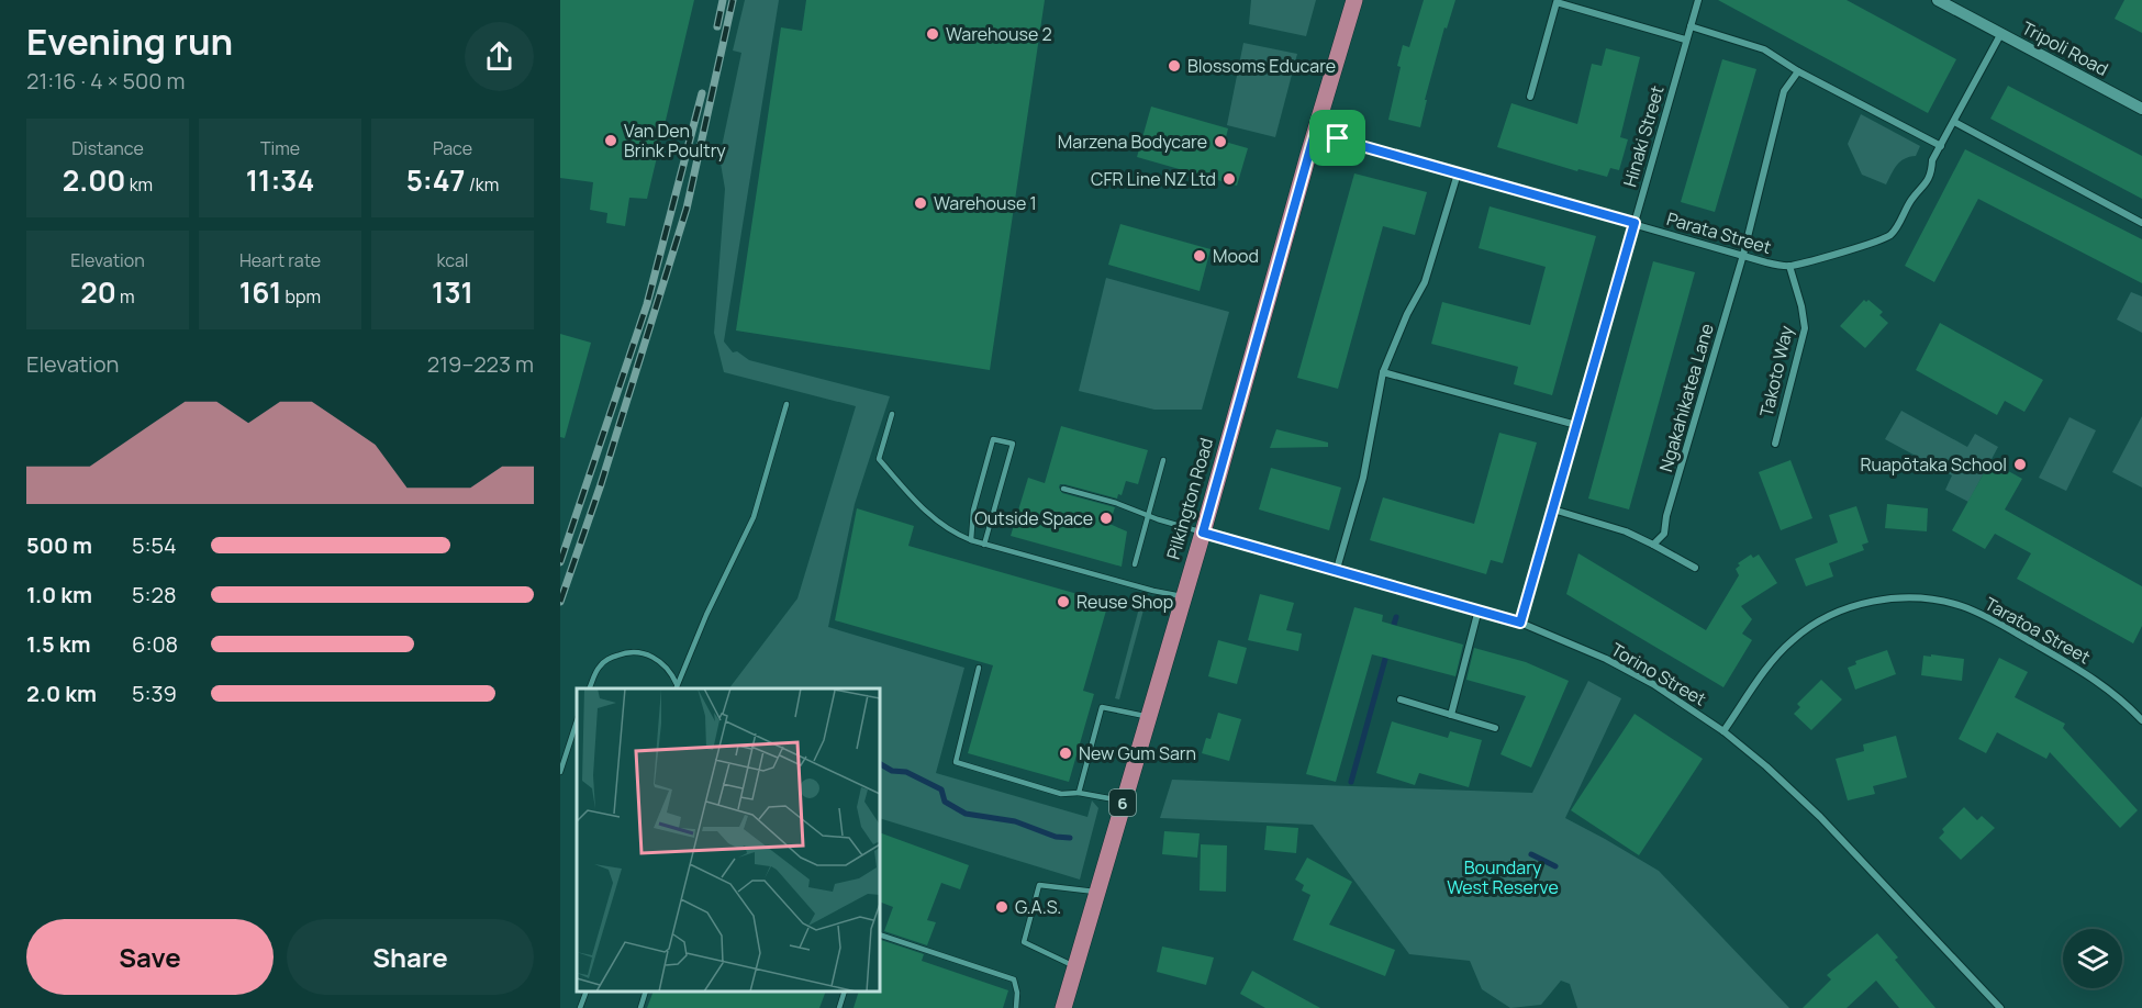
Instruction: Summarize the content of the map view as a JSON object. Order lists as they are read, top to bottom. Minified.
{"streets":{"main road":["Pilkington Road","6"],"street":["Tripoli Road","Hinaki Street","Parata Street","Takoto Way","Ngakahikatea Lane","Taratoa Street","Torino Street"]},"crossings":[["Tripoli Road","Parata Street"],["Hinaki Street","Parata Street"],["Hinaki Street","Torino Street"],["Parata Street","Takoto Way"],["Parata Street","Ngakahikatea Lane"],["Parata Street","Pilkington Road"],["Pilkington Road","Torino Street"],["Taratoa Street","Torino Street"]],"parks":["Boundary West Reserve"],"places":["Warehouse 2","Blossoms Educare","Van Den Brink Poultry","Marzena Bodycare","CFR Line NZ Ltd","Warehouse 1","Mood","Ruapōtaka School","Outside Space","Reuse Shop","New Gum Sarn","G.A.S."],"page":{"heading":["Evening run","21:16 · 4 × 500 m"],"stats":[["Distance","2.00 km"],["Time","11:34"],["Pace","5:47 /km"],["Elevation","20 m"],["Heart rate","161 bpm"],["kcal","131"]],"chart":["Elevation","219–223 m"],"list":[{"name":"500 m","note":"5:54"},{"name":"1.0 km","note":"5:28"},{"name":"1.5 km","note":"6:08"},{"name":"2.0 km","note":"5:39"}],"buttons":["Save","Share"]}}
